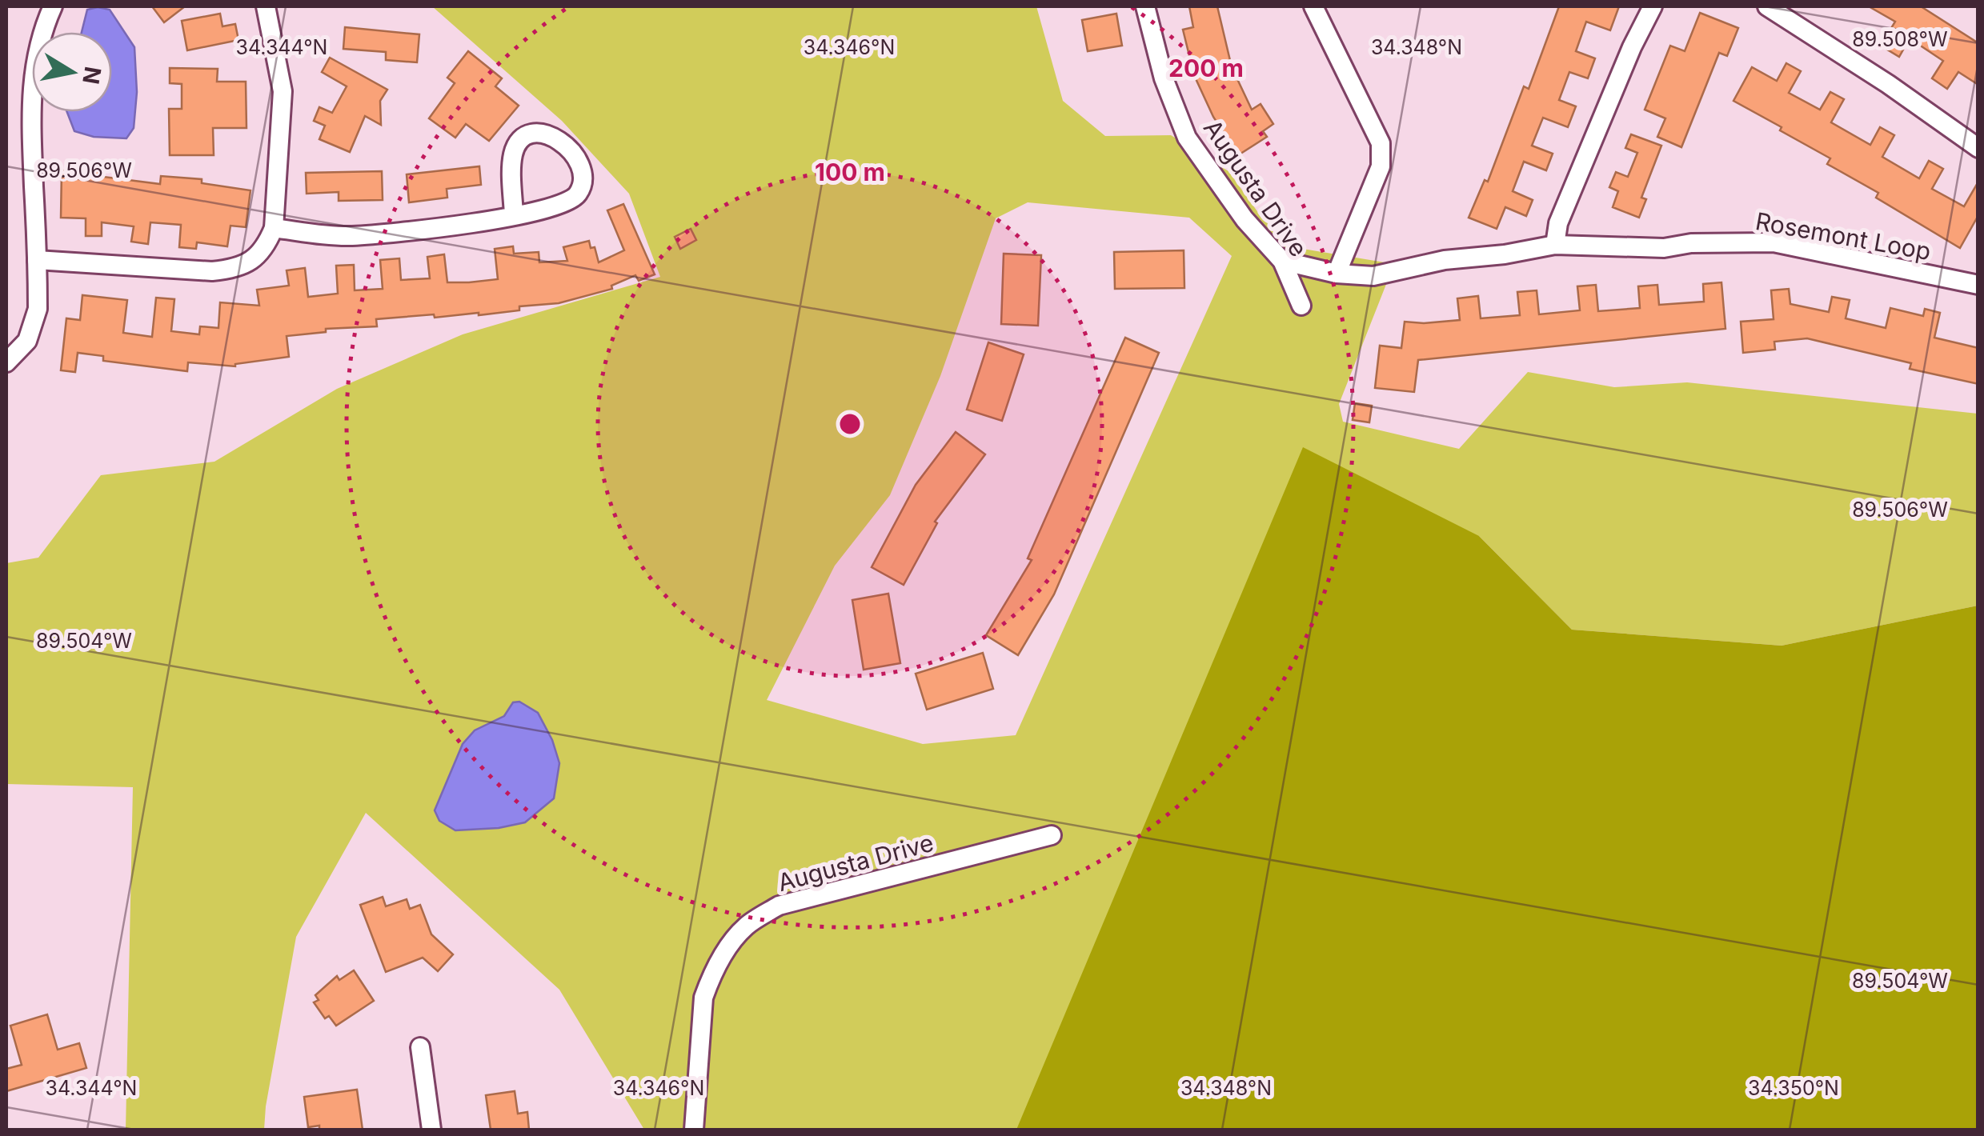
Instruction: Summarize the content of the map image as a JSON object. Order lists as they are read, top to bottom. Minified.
{"streets":{"street":["Augusta Drive","Rosemont Loop"]},"crossings":[["Augusta Drive","Rosemont Loop"]],"north":"right","coordinates":["89.508°W","34.344°N","34.346°N","34.348°N","89.506°W","89.504°W","34.350°N"],"rings":["200 m","100 m"]}
